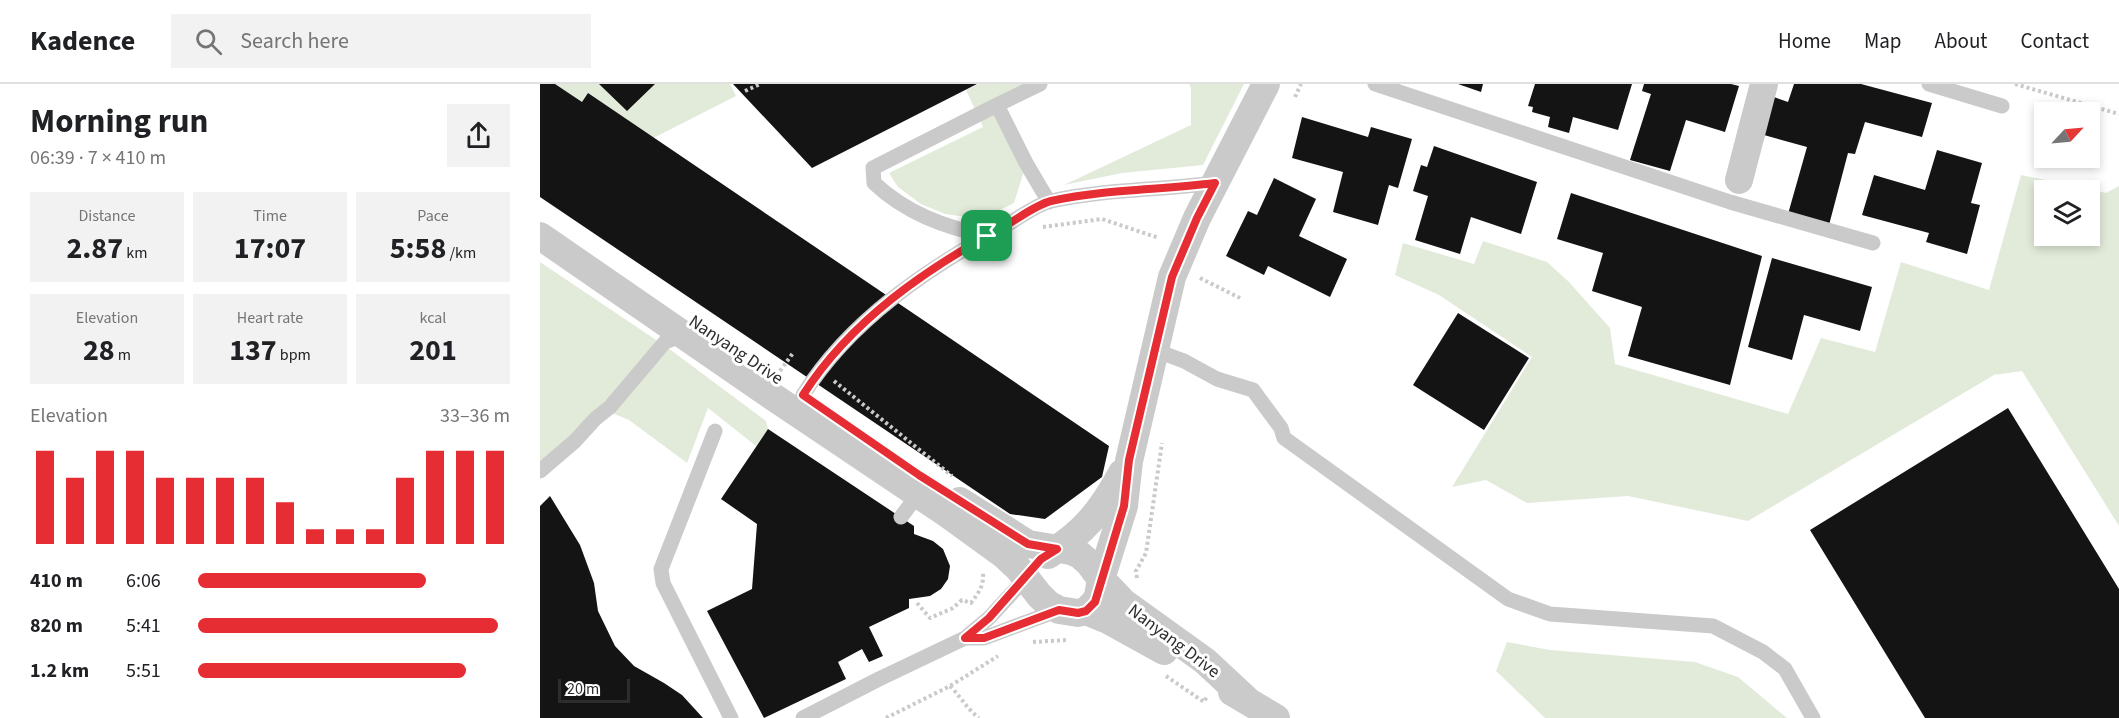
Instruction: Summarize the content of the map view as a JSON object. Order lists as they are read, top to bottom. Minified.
{"streets":{"street":["Nanyang Drive"]},"scale_bar":"20 m","north":"top right","page":{"header":"Kadence","search":"Search here","nav":["Home","Map","About","Contact"],"heading":["Morning run","06:39 · 7 × 410 m"],"stats":[["Distance","2.87 km"],["Time","17:07"],["Pace","5:58 /km"],["Elevation","28 m"],["Heart rate","137 bpm"],["kcal","201"]],"chart":["Elevation","33–36 m"],"list":[{"name":"410 m","note":"6:06"},{"name":"820 m","note":"5:41"},{"name":"1.2 km","note":"5:51"}],"scale":"20 m"}}
